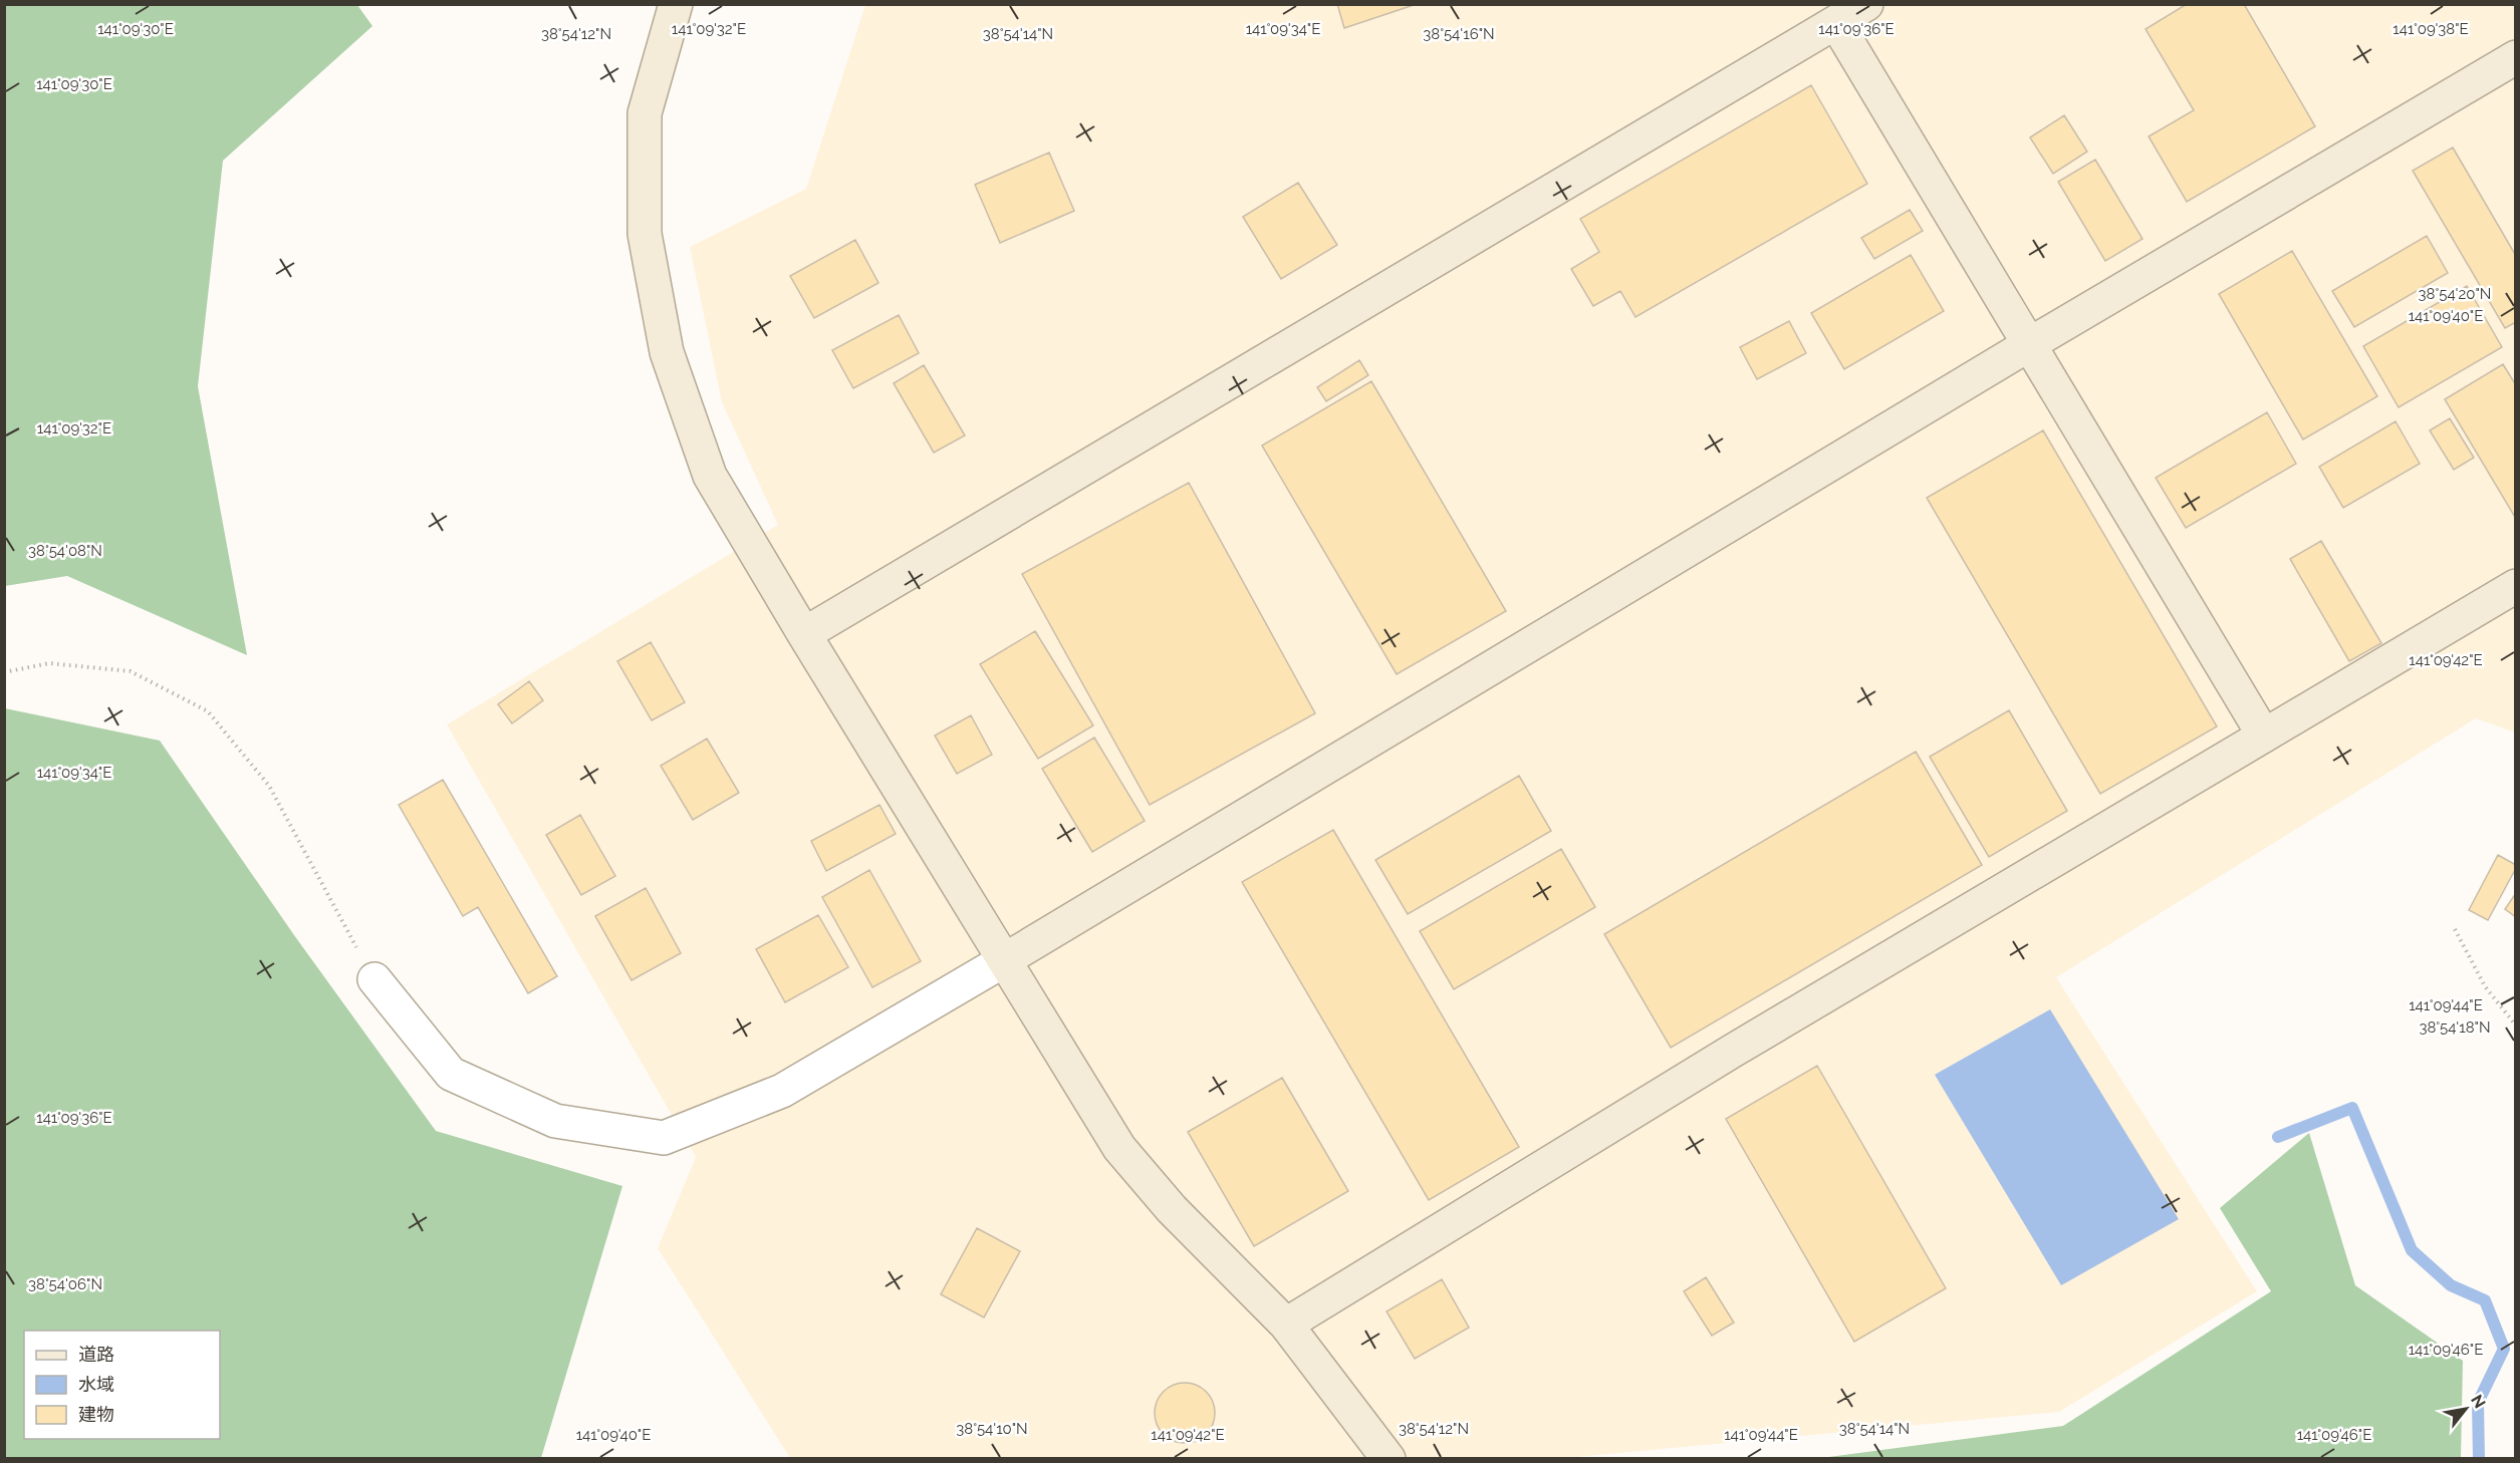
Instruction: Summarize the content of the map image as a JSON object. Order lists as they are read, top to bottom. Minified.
{"legend":["道路","水域","建物"],"north":"top right","coordinates":["141°09'30\"E","141°09'32\"E","141°09'34\"E","141°09'36\"E","141°09'38\"E","38°54'12\"N","38°54'14\"N","38°54'16\"N","38°54'20\"N","141°09'40\"E","38°54'08\"N","141°09'42\"E","141°09'44\"E","38°54'18\"N","38°54'06\"N","141°09'46\"E","38°54'10\"N"]}
